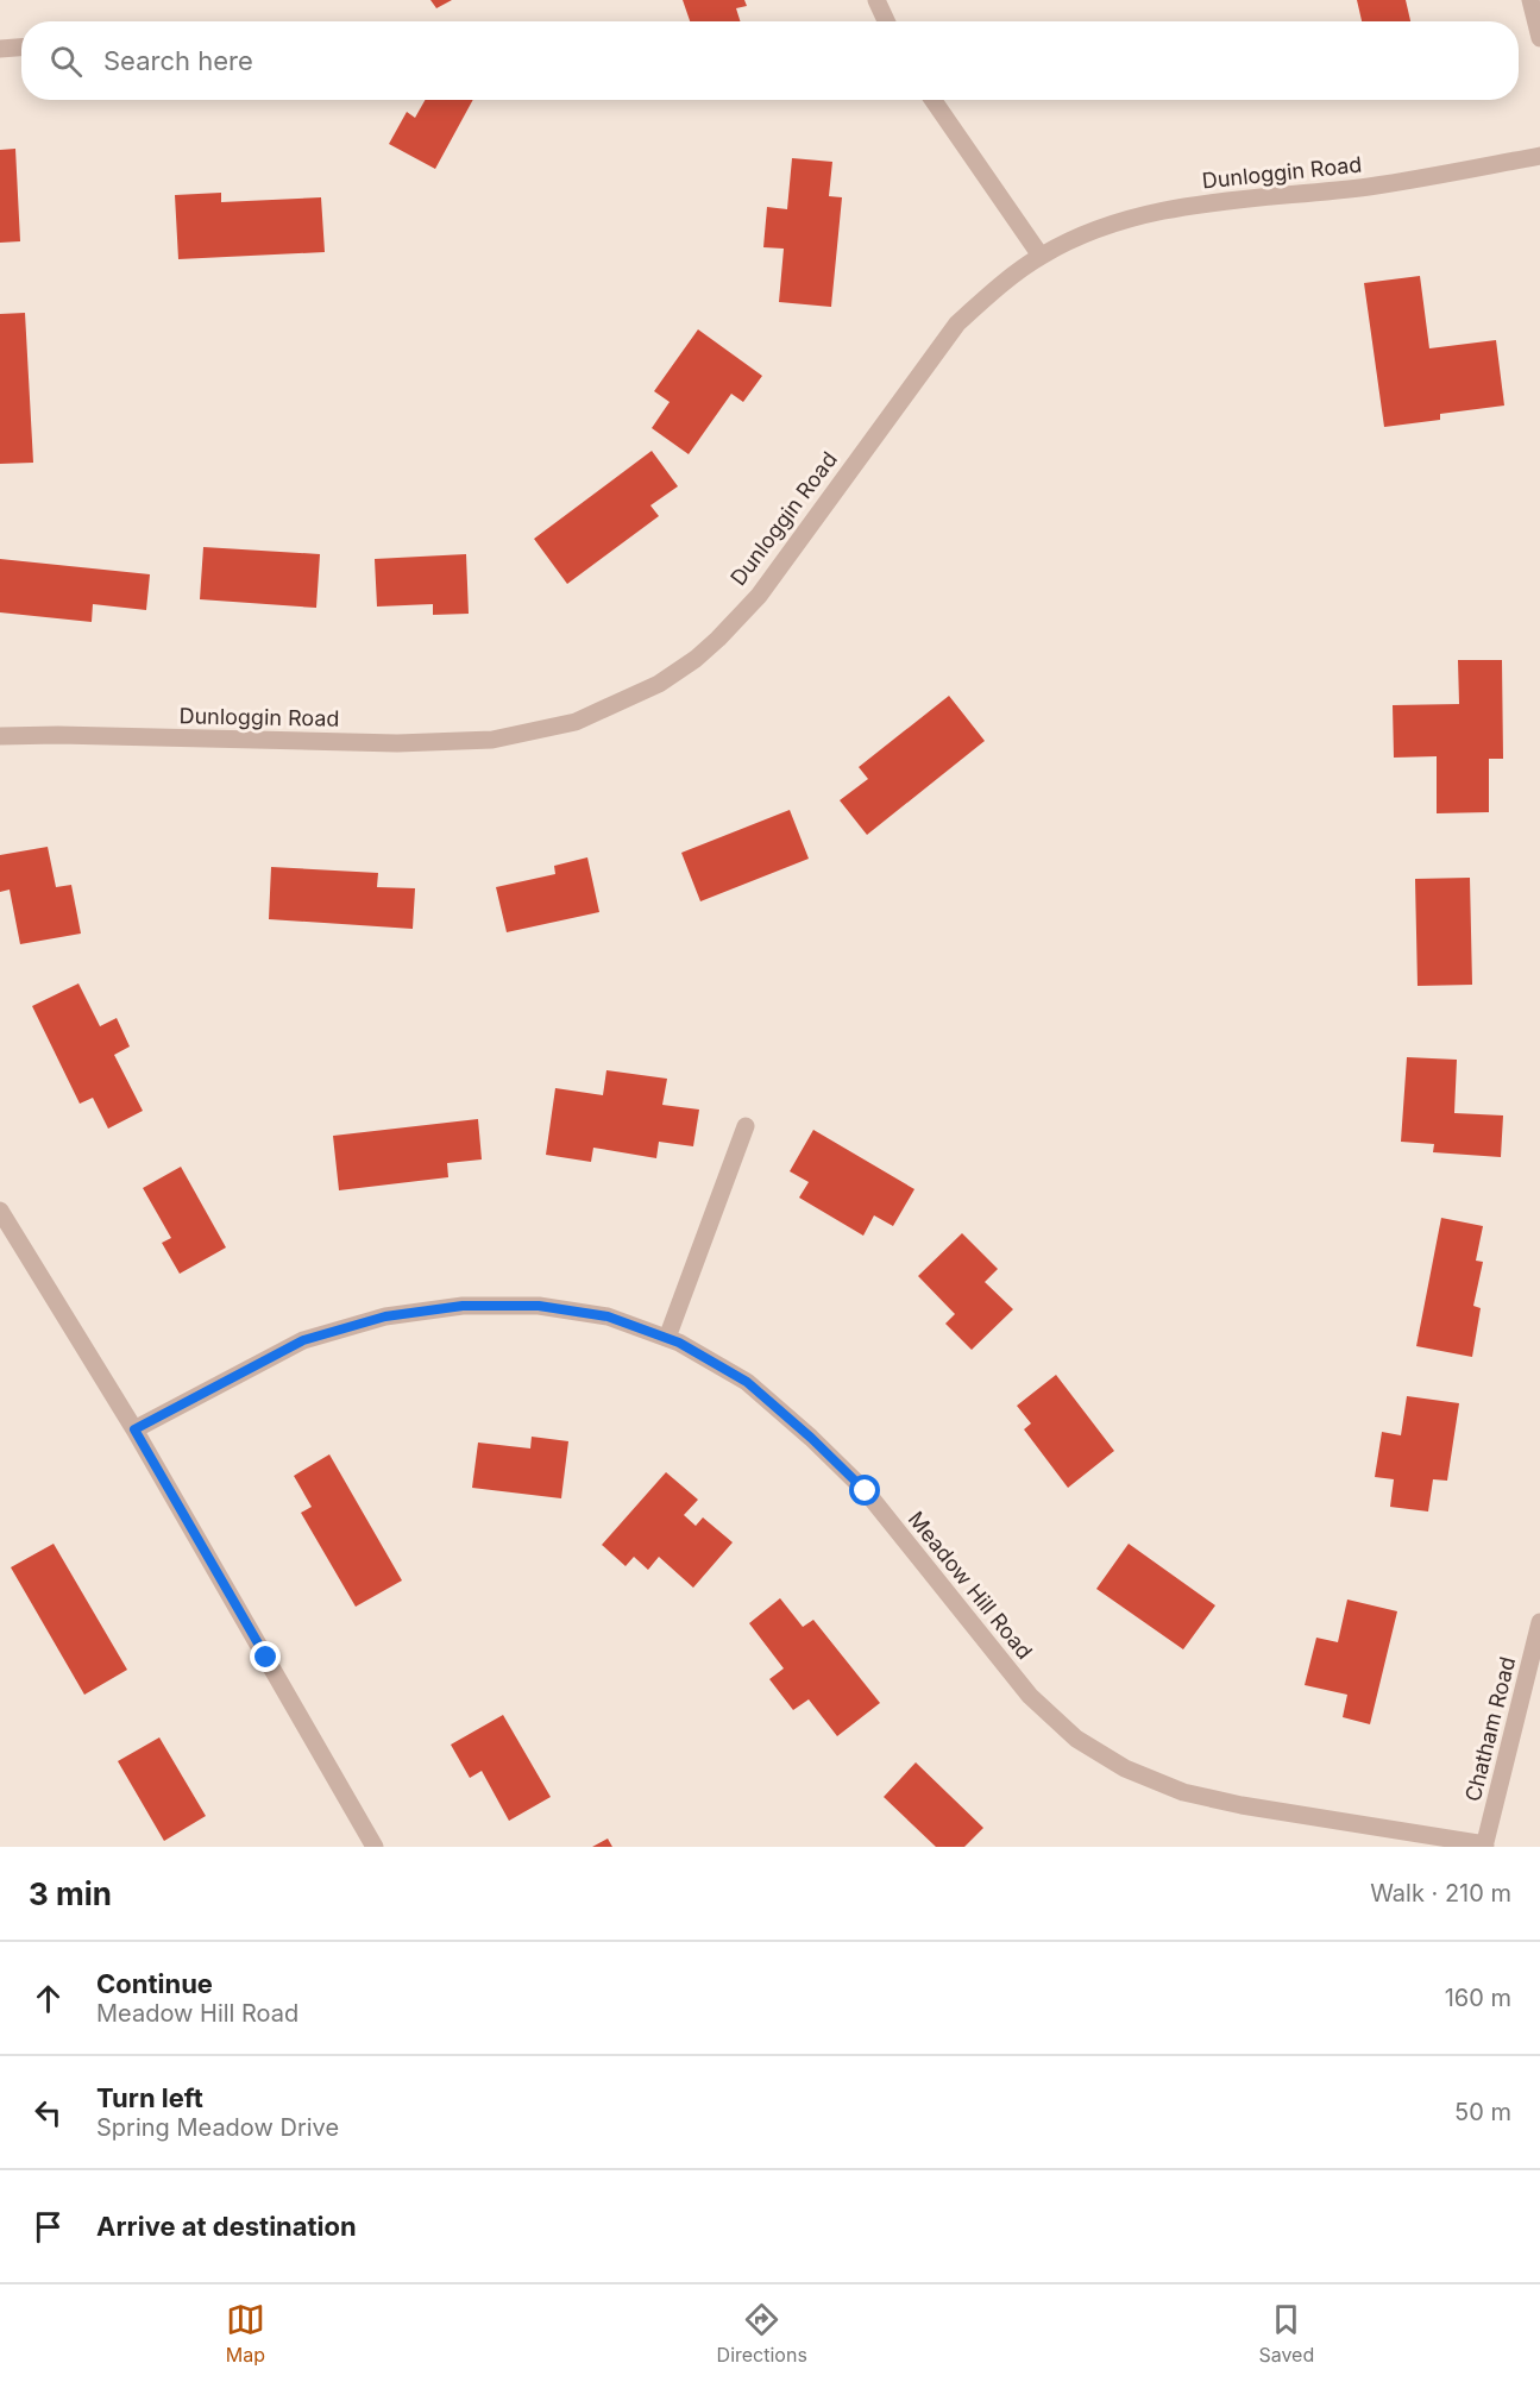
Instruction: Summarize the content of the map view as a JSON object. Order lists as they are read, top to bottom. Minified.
{"streets":{"street":["Dunloggin Road","Meadow Hill Road","Chatham Road"]},"crossings":[["Meadow Hill Road","Chatham Road"]],"page":{"search":"Search here","heading":["3 min","Walk · 210 m"],"list":[["Continue","Meadow Hill Road","160 m"],["Turn left","Spring Meadow Drive","50 m"],"Arrive at destination"],"nav":["Map","Directions","Saved"]}}
